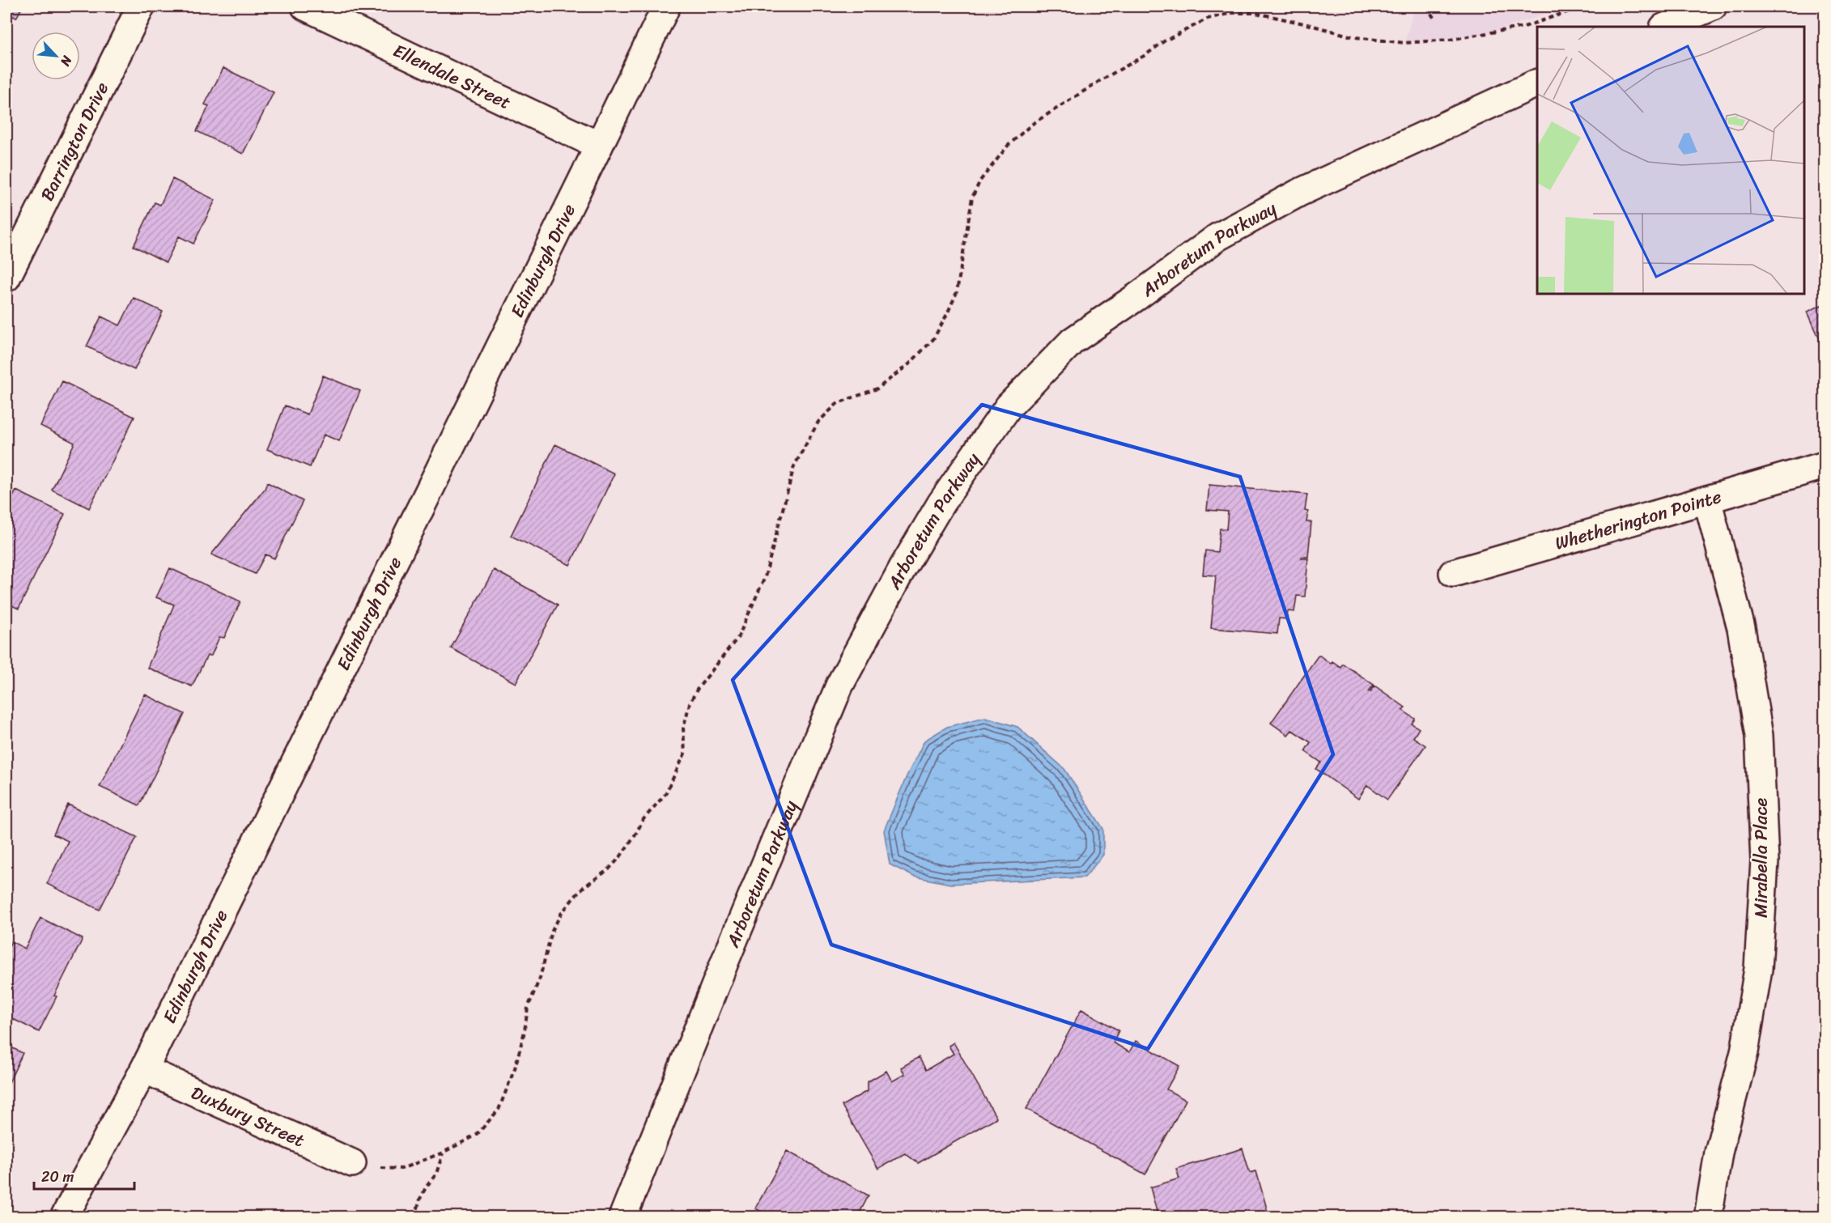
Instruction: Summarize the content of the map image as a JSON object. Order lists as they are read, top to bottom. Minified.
{"streets":{"street":["Ellendale Street","Barrington Drive","Arboretum Parkway","Edinburgh Drive","Whetherington Pointe","Mirabella Place","Duxbury Street"]},"crossings":[["Ellendale Street","Edinburgh Drive"],["Edinburgh Drive","Duxbury Street"],["Whetherington Pointe","Mirabella Place"]],"scale_bar":"20 m","north":"bottom right"}
